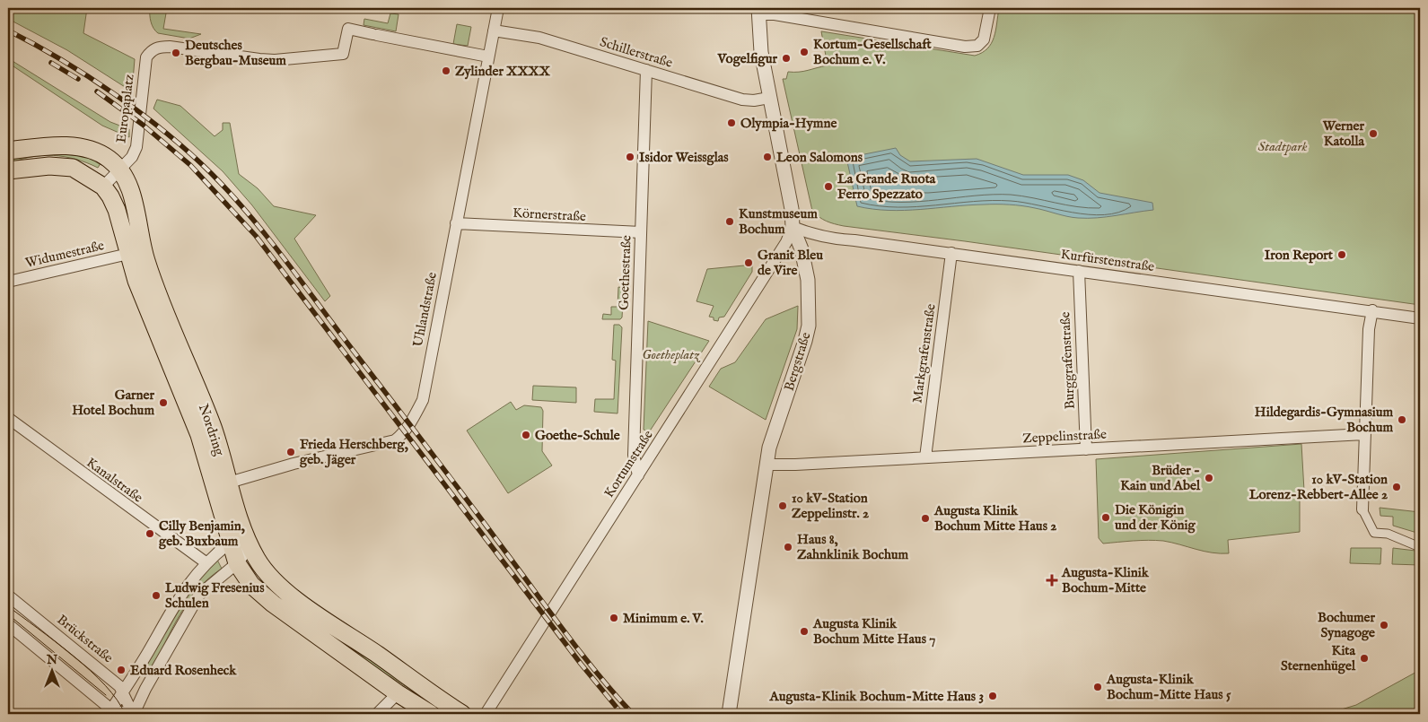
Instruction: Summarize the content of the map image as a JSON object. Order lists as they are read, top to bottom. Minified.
{"streets":{"main road":["Nordring"],"street":["Schillerstraße","Europaplatz","Körnerstraße","Widumestraße","Kurfürstenstraße","Goethestraße","Uhlandstraße","Markgrafenstraße","Burggrafenstraße","Bergstraße","Zeppelinstraße","Kortumstraße","Kanalstraße","Brückstraße"]},"crossings":[["Schillerstraße","Goethestraße"],["Schillerstraße","Uhlandstraße"],["Schillerstraße","Bergstraße"],["Europaplatz","Uhlandstraße"],["Europaplatz","Nordring"],["Körnerstraße","Goethestraße"],["Körnerstraße","Uhlandstraße"],["Widumestraße","Nordring"],["Kurfürstenstraße","Markgrafenstraße"],["Kurfürstenstraße","Burggrafenstraße"],["Kurfürstenstraße","Bergstraße"],["Kurfürstenstraße","Kortumstraße"],["Goethestraße","Kortumstraße"],["Uhlandstraße","Nordring"],["Markgrafenstraße","Zeppelinstraße"],["Burggrafenstraße","Zeppelinstraße"],["Bergstraße","Zeppelinstraße"],["Bergstraße","Kortumstraße"]],"parks":["Stadtpark","Goetheplatz"],"places":{"other":["Kortum-Gesellschaft Bochum e. V.","Deutsches Bergbau-Museum","Vogelfigur","Zylinder XXXX","Olympia-Hymne","Werner Katolla","Isidor Weissglas","Leon Salomons","La Grande Ruota Ferro Spezzato","Kunstmuseum Bochum","Iron Report","Granit Bleu de Vire","Garner Hotel Bochum","Hildegardis-Gymnasium Bochum","Goethe-Schule","Frieda Herschberg, geb. Jäger","Brüder - Kain und Abel","10 kV-Station Lorenz-Rebbert-Allee 2","10 kV-Station Zeppelinstr. 2","Die Königin und der König","Augusta Klinik Bochum Mitte Haus 2","Cilly Benjamin, geb. Buxbaum","Haus 8, Zahnklinik Bochum","Ludwig Fresenius Schulen","Minimum e. V.","Bochumer Synagoge","Augusta Klinik Bochum Mitte Haus 7","Kita Sternenhügel","Eduard Rosenheck","Augusta-Klinik Bochum-Mitte Haus 5","Augusta-Klinik Bochum-Mitte Haus 3"],"health":["Augusta-Klinik Bochum-Mitte"]},"north":"top"}
